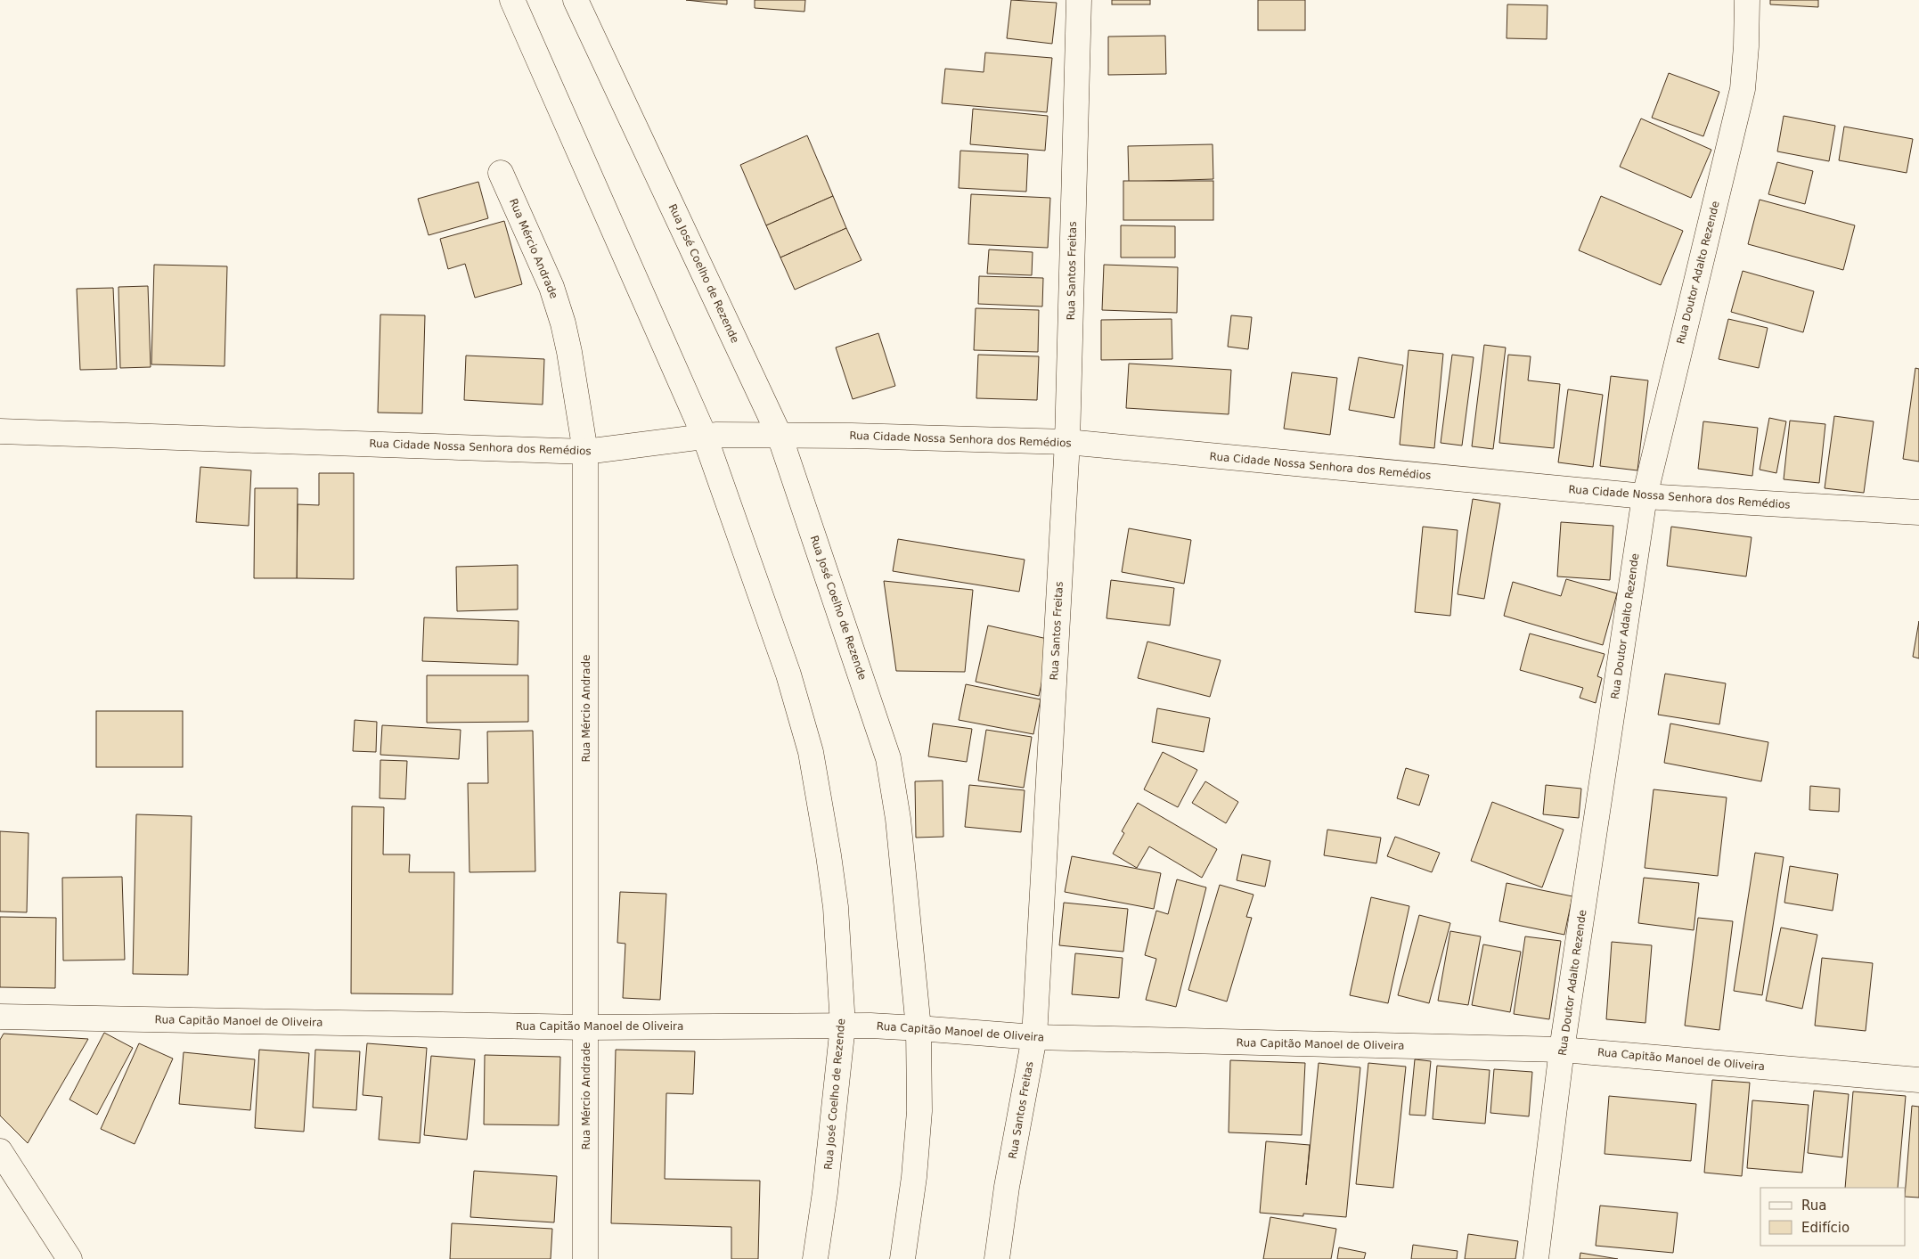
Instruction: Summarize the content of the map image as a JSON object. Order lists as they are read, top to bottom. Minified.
{"streets":{"street":["Rua Mércio Andrade","Rua Santos Freitas","Rua Doutor Adalto Rezende","Rua José Coelho de Rezende","Rua Cidade Nossa Senhora dos Remédios","Rua Capitão Manoel de Oliveira"]},"crossings":[["Rua Mércio Andrade","Rua Cidade Nossa Senhora dos Remédios"],["Rua Mércio Andrade","Rua Capitão Manoel de Oliveira"],["Rua Santos Freitas","Rua Cidade Nossa Senhora dos Remédios"],["Rua Santos Freitas","Rua Capitão Manoel de Oliveira"],["Rua Doutor Adalto Rezende","Rua Cidade Nossa Senhora dos Remédios"],["Rua Doutor Adalto Rezende","Rua Capitão Manoel de Oliveira"],["Rua José Coelho de Rezende","Rua Cidade Nossa Senhora dos Remédios"],["Rua José Coelho de Rezende","Rua Capitão Manoel de Oliveira"]],"legend":["Rua","Edifício"]}
